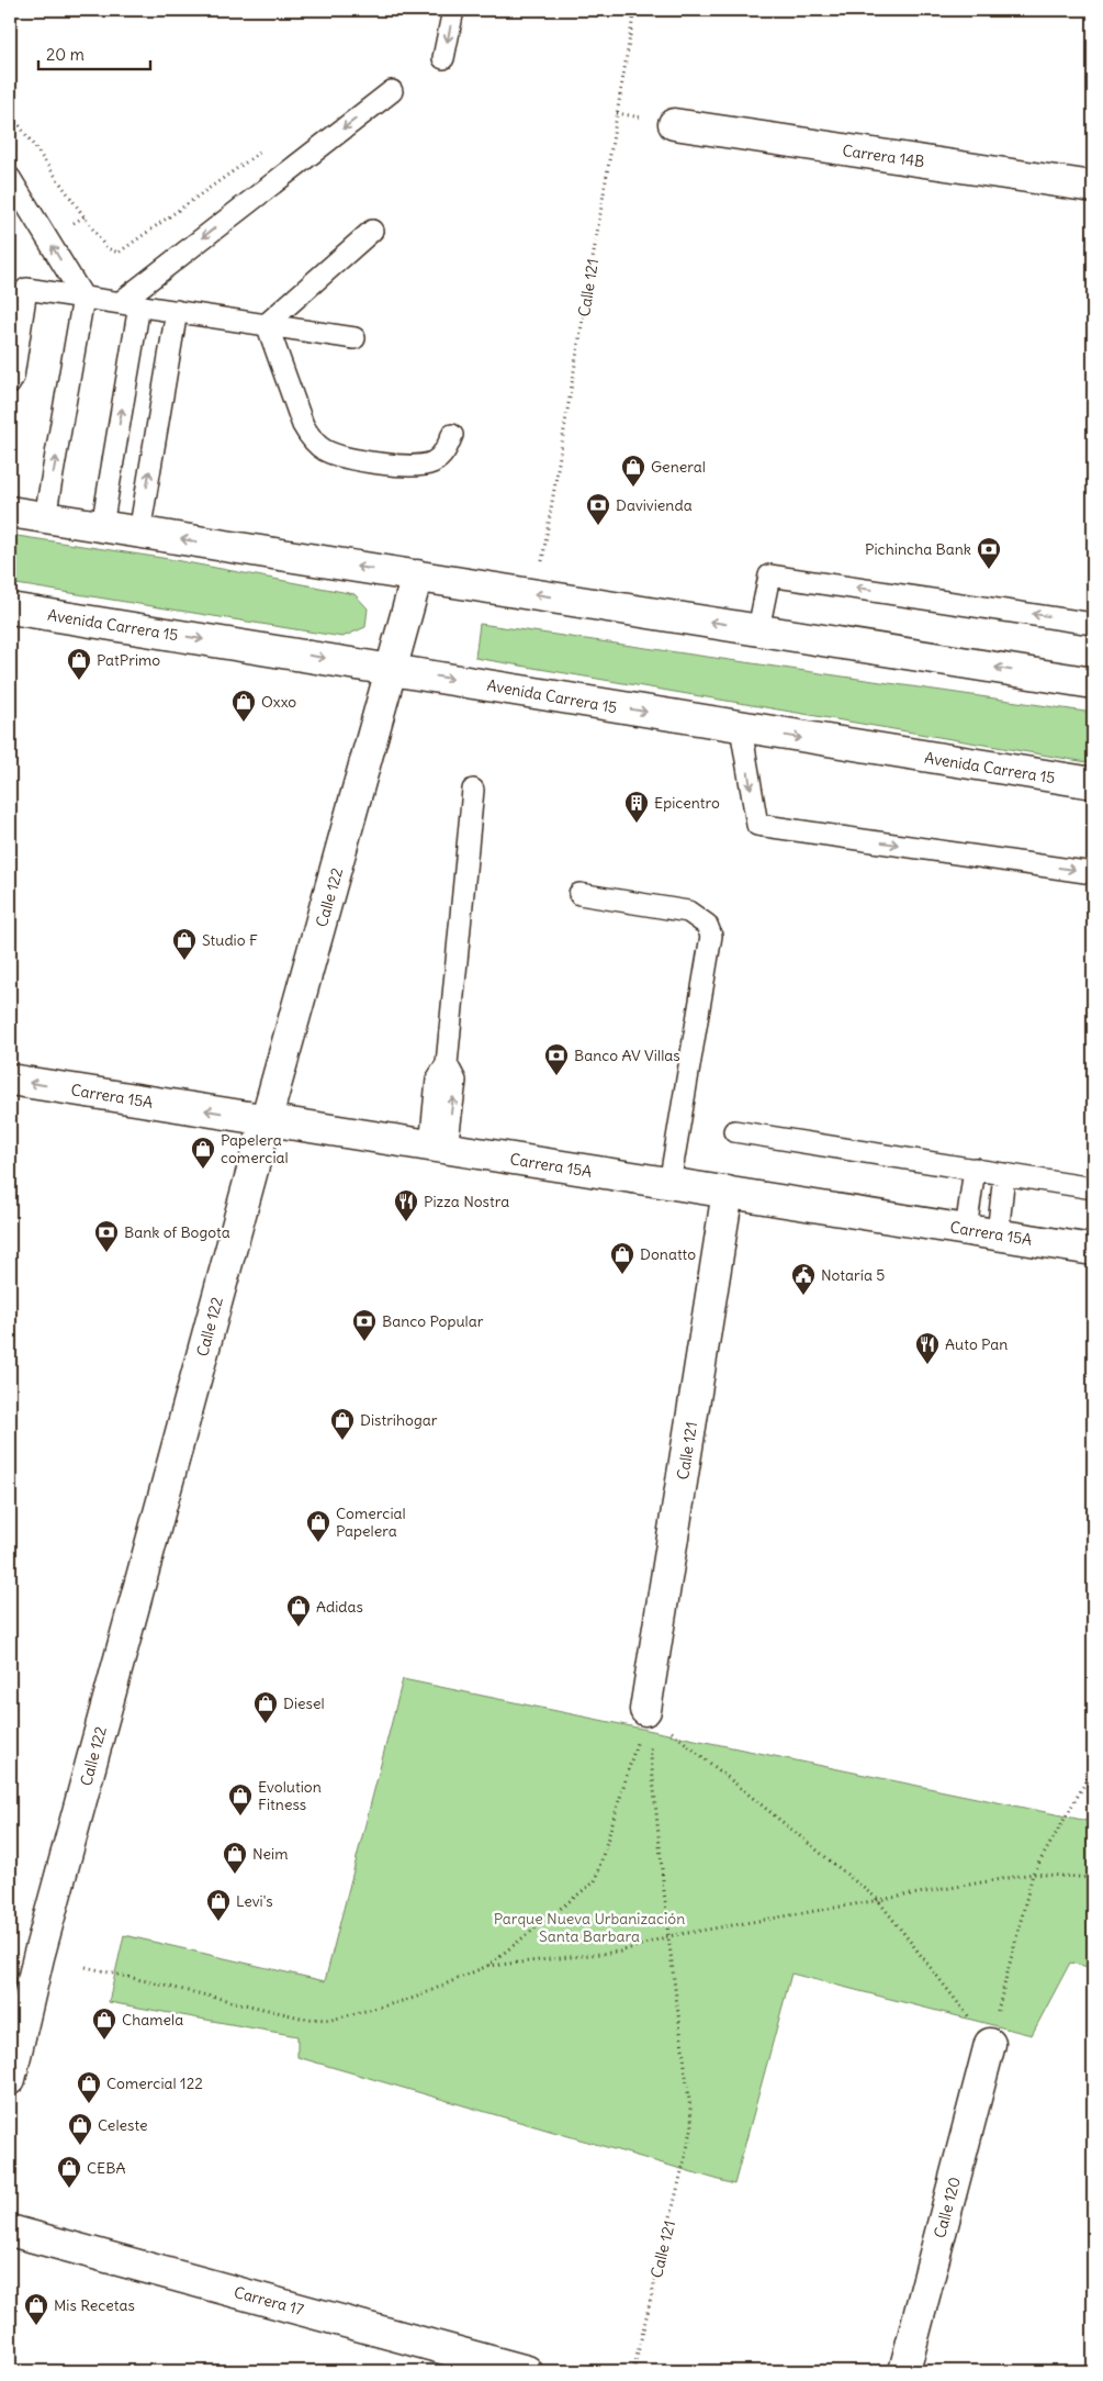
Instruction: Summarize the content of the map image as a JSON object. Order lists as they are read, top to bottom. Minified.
{"streets":{"street":["Carrera 14B","Calle 121","Avenida Carrera 15","Calle 122","Carrera 15A","Calle 120","Carrera 17"]},"crossings":[["Calle 121","Carrera 15A"],["Avenida Carrera 15","Calle 122"],["Calle 122","Carrera 15A"]],"parks":["Parque Nueva Urbanización Santa Barbara"],"places":{"shop":["General","PatPrimo","Oxxo","Studio F","Papelera comercial","Donatto","Distrihogar","Comercial Papelera","Adidas","Diesel","Evolution Fitness","Neim","Levi's","Chamela","Comercial 122","Celeste","CEBA","Mis Recetas"],"bank":["Davivienda","Pichincha Bank","Banco AV Villas","Bank of Bogota","Banco Popular"],"building":["Epicentro"],"restaurant":["Pizza Nostra","Auto Pan"],"public building":["Notaría 5"]},"scale_bar":"20 m"}
